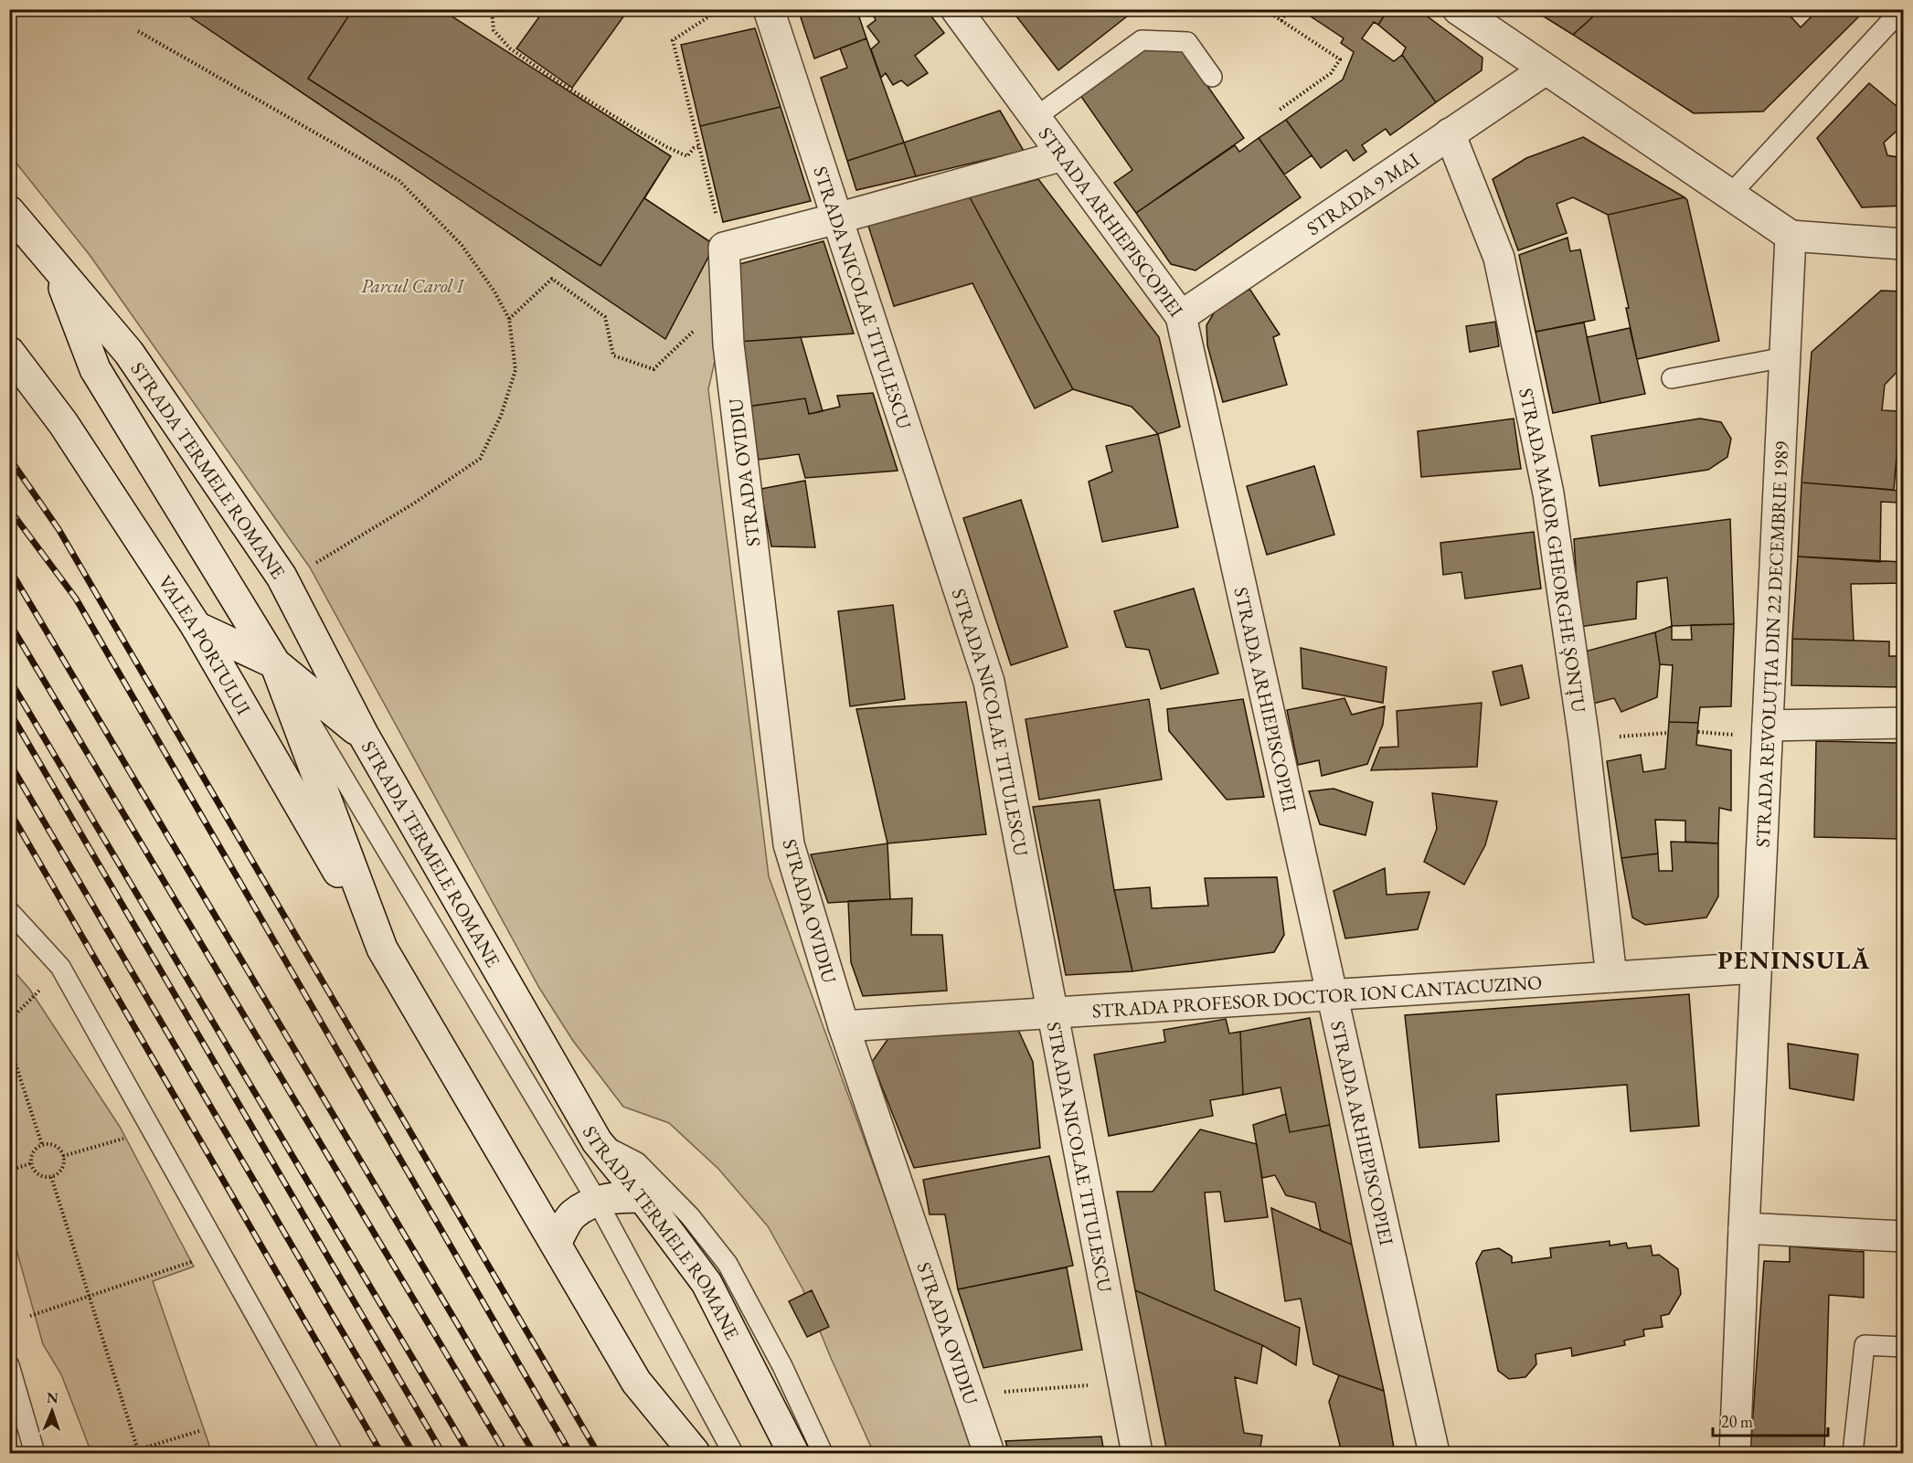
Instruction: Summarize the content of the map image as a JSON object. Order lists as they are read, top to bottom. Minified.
{"streets":{"street":["STRADA 9 MAI","STRADA ARHIEPISCOPIEI","STRADA NICOLAE TITULESCU","STRADA TERMELE ROMANE","STRADA OVIDIU","STRADA MAIOR GHEORGHE ȘONȚU","STRADA REVOLUȚIA DIN 22 DECEMBRIE 1989","VALEA PORTULUI","STRADA PROFESOR DOCTOR ION CANTACUZINO"]},"crossings":[["STRADA 9 MAI","STRADA ARHIEPISCOPIEI"],["STRADA 9 MAI","STRADA MAIOR GHEORGHE ȘONȚU"],["STRADA ARHIEPISCOPIEI","STRADA PROFESOR DOCTOR ION CANTACUZINO"],["STRADA NICOLAE TITULESCU","STRADA PROFESOR DOCTOR ION CANTACUZINO"],["STRADA TERMELE ROMANE","VALEA PORTULUI"],["STRADA OVIDIU","STRADA PROFESOR DOCTOR ION CANTACUZINO"],["STRADA MAIOR GHEORGHE ȘONȚU","STRADA PROFESOR DOCTOR ION CANTACUZINO"],["STRADA REVOLUȚIA DIN 22 DECEMBRIE 1989","STRADA PROFESOR DOCTOR ION CANTACUZINO"]],"districts":["PENINSULĂ"],"parks":["Parcul Carol I"],"scale_bar":"20 m","north":"top"}
